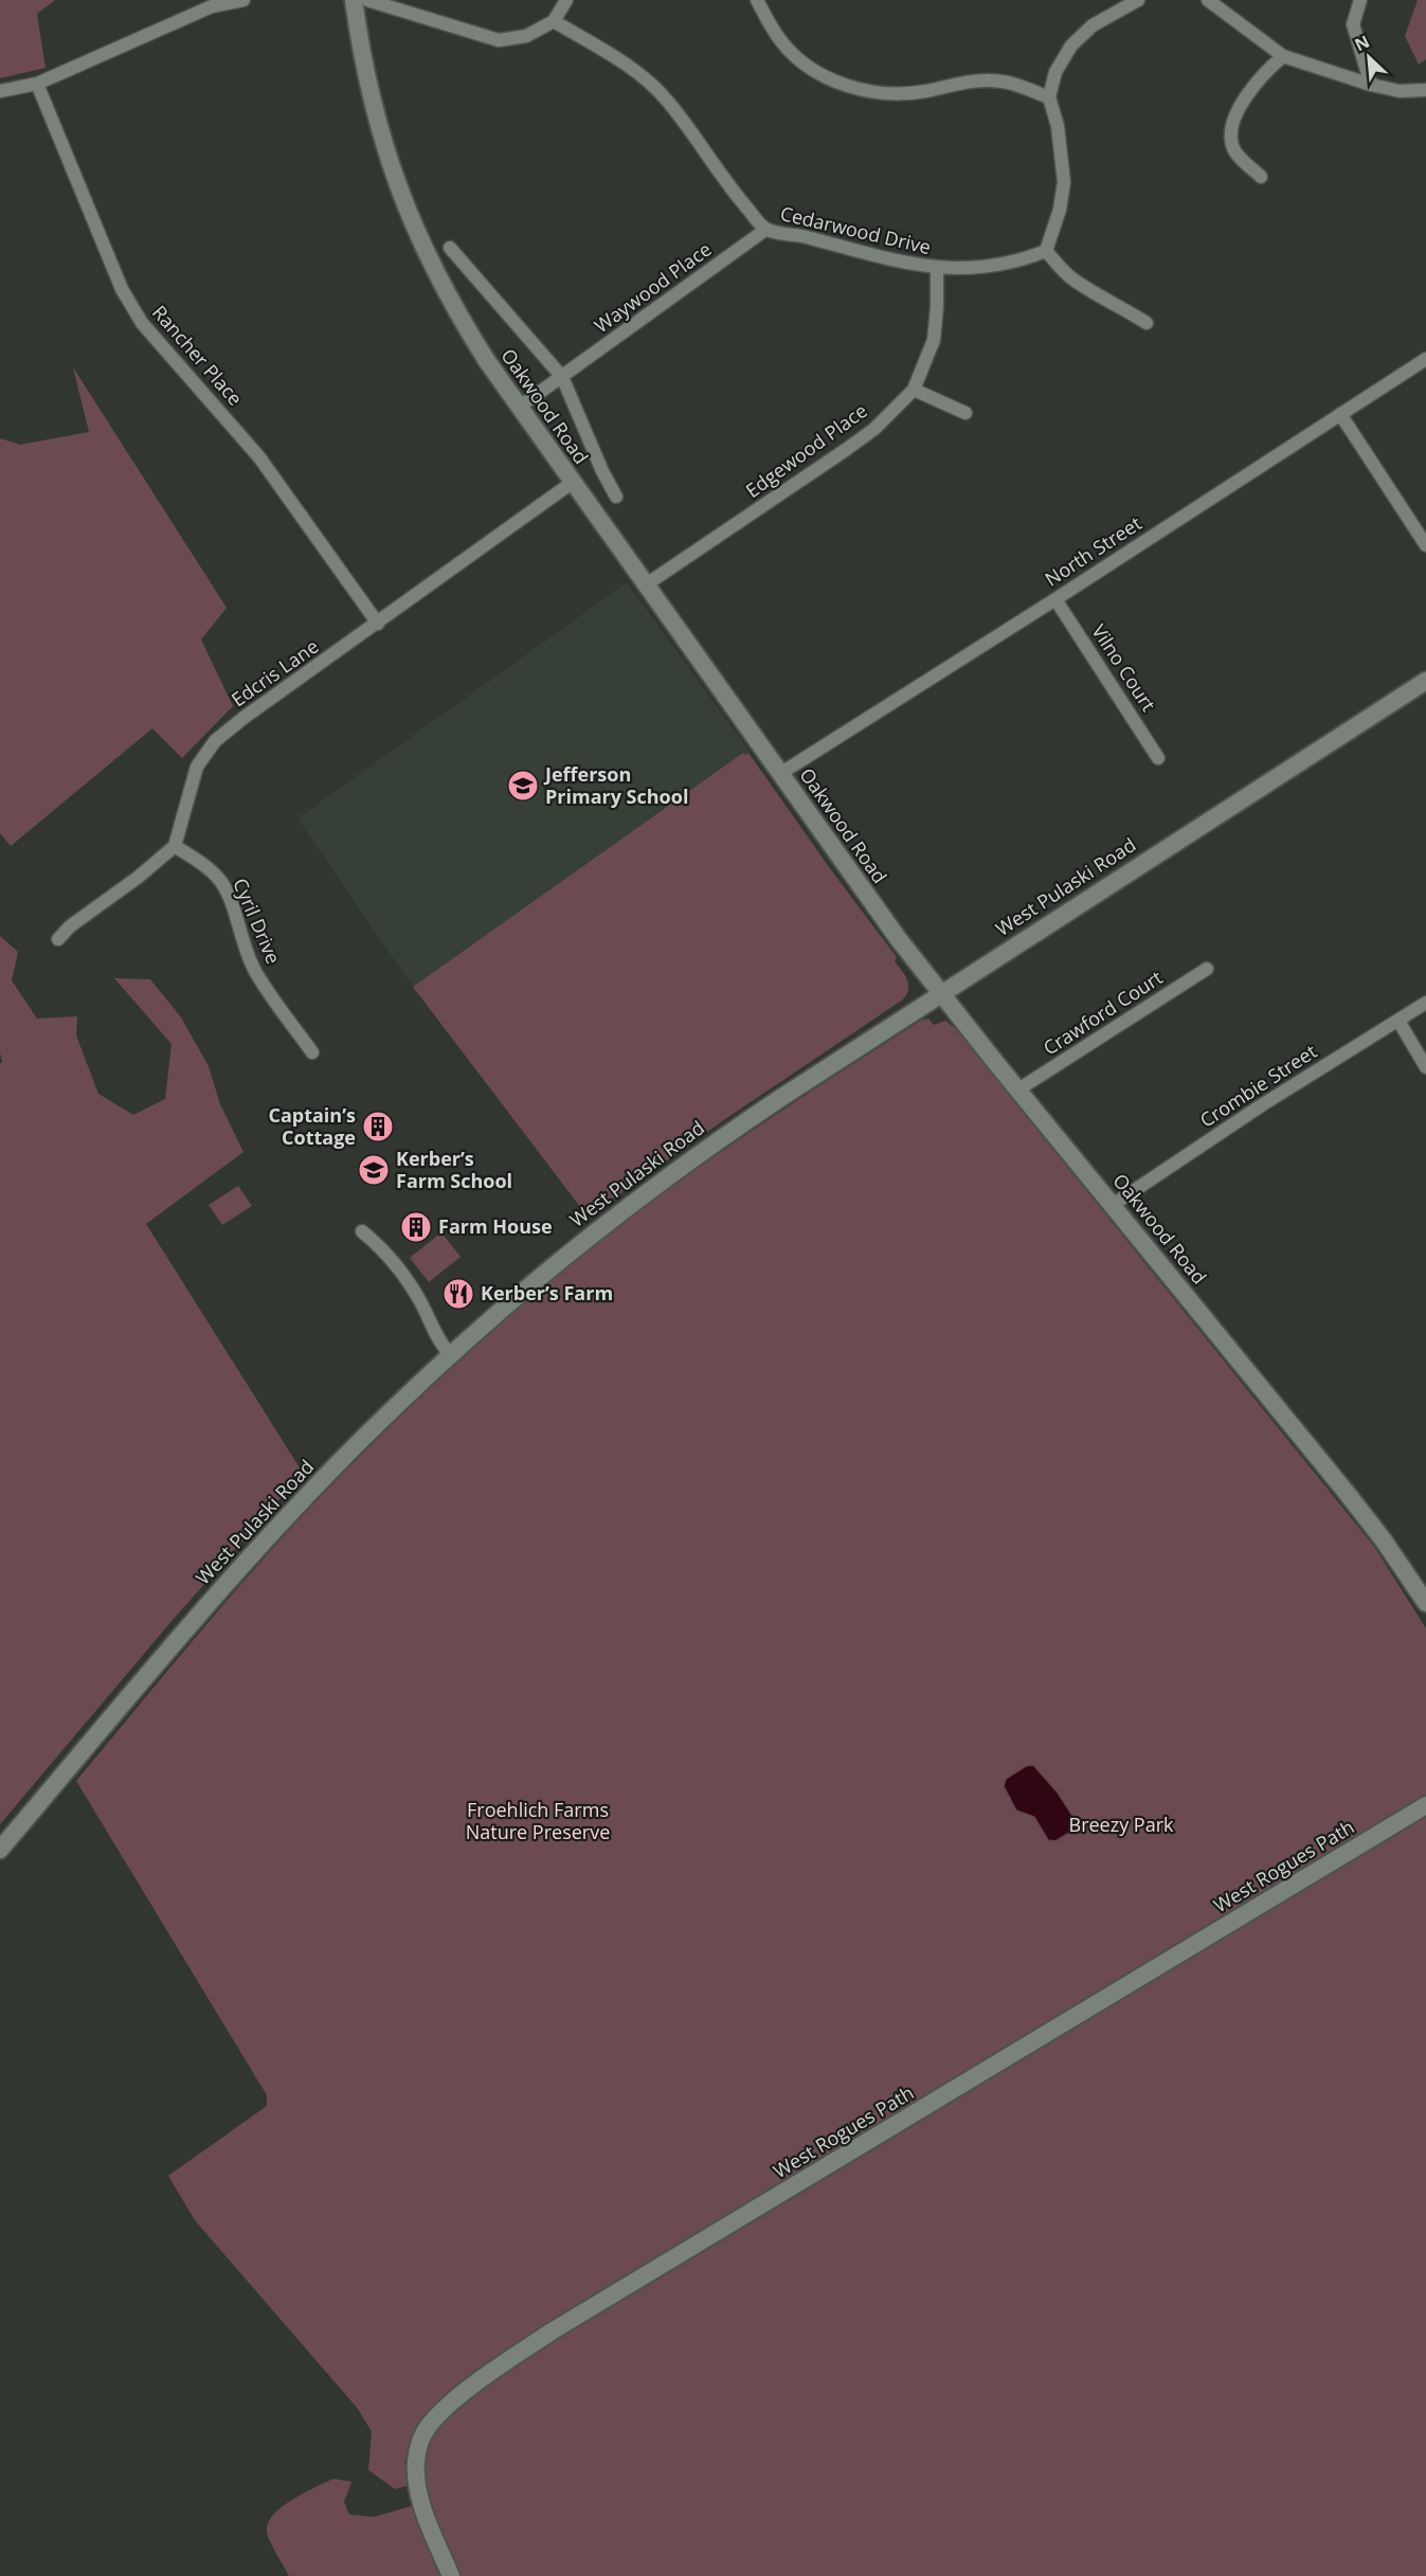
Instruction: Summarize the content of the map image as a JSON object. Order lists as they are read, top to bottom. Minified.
{"streets":{"main road":["Oakwood Road","West Pulaski Road","West Rogues Path"],"street":["Cedarwood Drive","Waywood Place","Rancher Place","Edgewood Place","North Street","Vilno Court","Edcris Lane","Cyril Drive","Crawford Court","Crombie Street"]},"crossings":[["Cedarwood Drive","Waywood Place"],["Cedarwood Drive","Edgewood Place"],["Waywood Place","Oakwood Road"],["Rancher Place","Edcris Lane"],["Oakwood Road","Edgewood Place"],["Oakwood Road","North Street"],["Oakwood Road","Edcris Lane"],["Oakwood Road","West Pulaski Road"],["Oakwood Road","Crawford Court"],["Oakwood Road","Crombie Street"],["North Street","Vilno Court"],["Edcris Lane","Cyril Drive"]],"parks":["Froehlich Farms Nature Preserve","Breezy Park"],"places":{"school or university":["Jefferson Primary School","Kerber’s Farm School"],"building":["Captain’s Cottage","Farm House"],"restaurant":["Kerber’s Farm"]},"north":"top left"}
